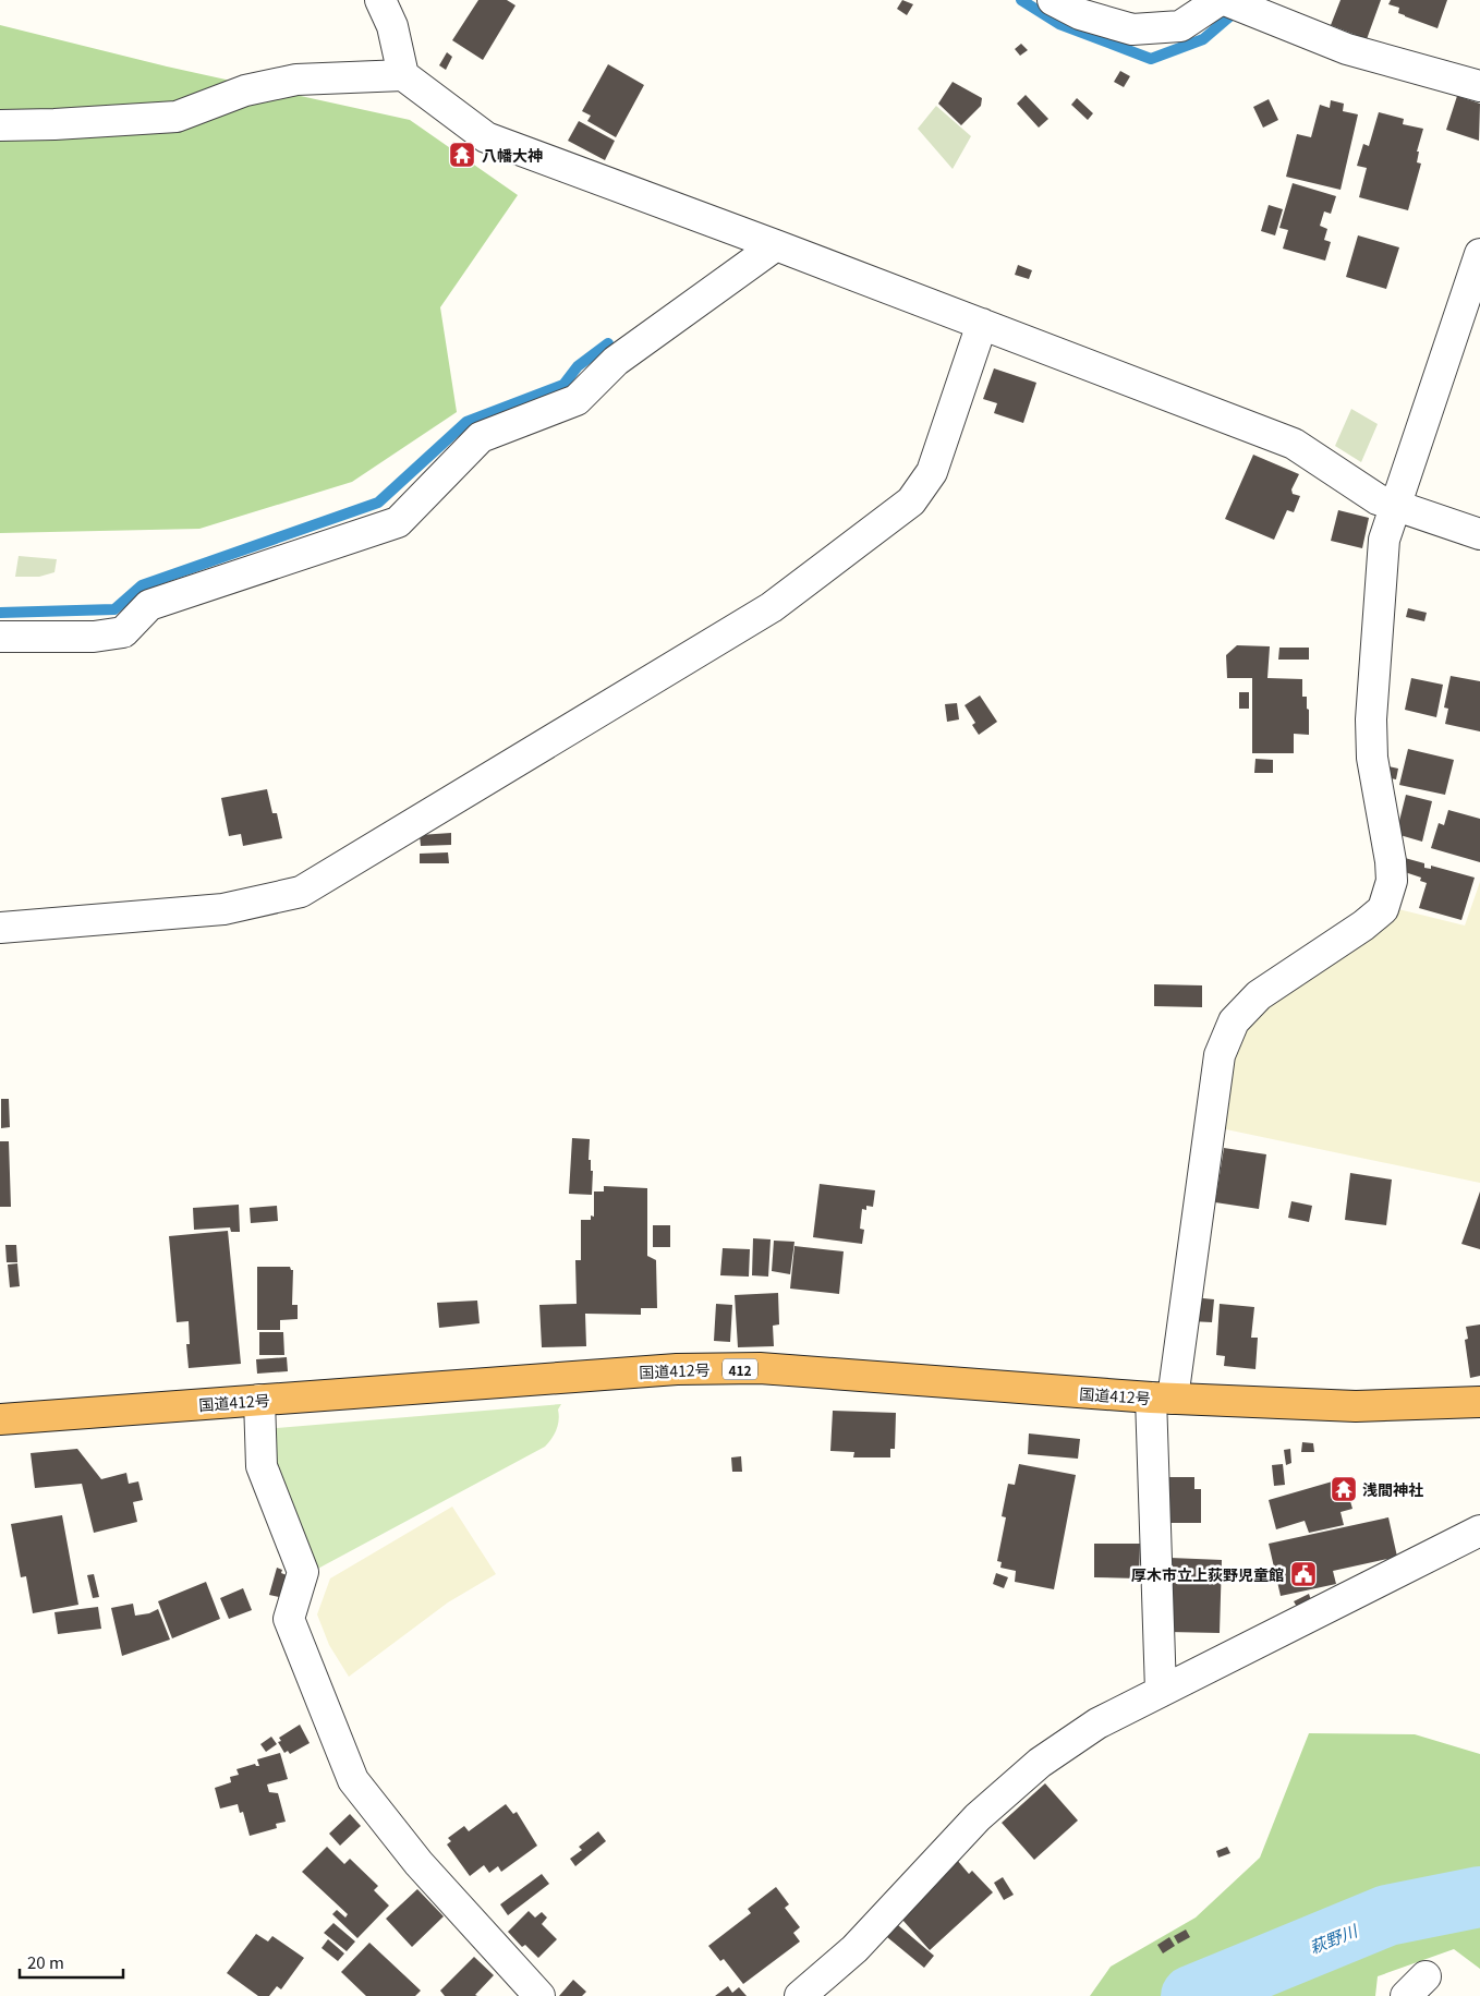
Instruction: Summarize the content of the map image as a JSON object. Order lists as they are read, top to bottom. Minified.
{"streets":{"highway":["412","国道412号"]},"water":["萩野川"],"places":{"temple":["八幡大神","浅間神社"],"public building":["厚木市立上荻野児童館"]},"scale_bar":"20 m"}
